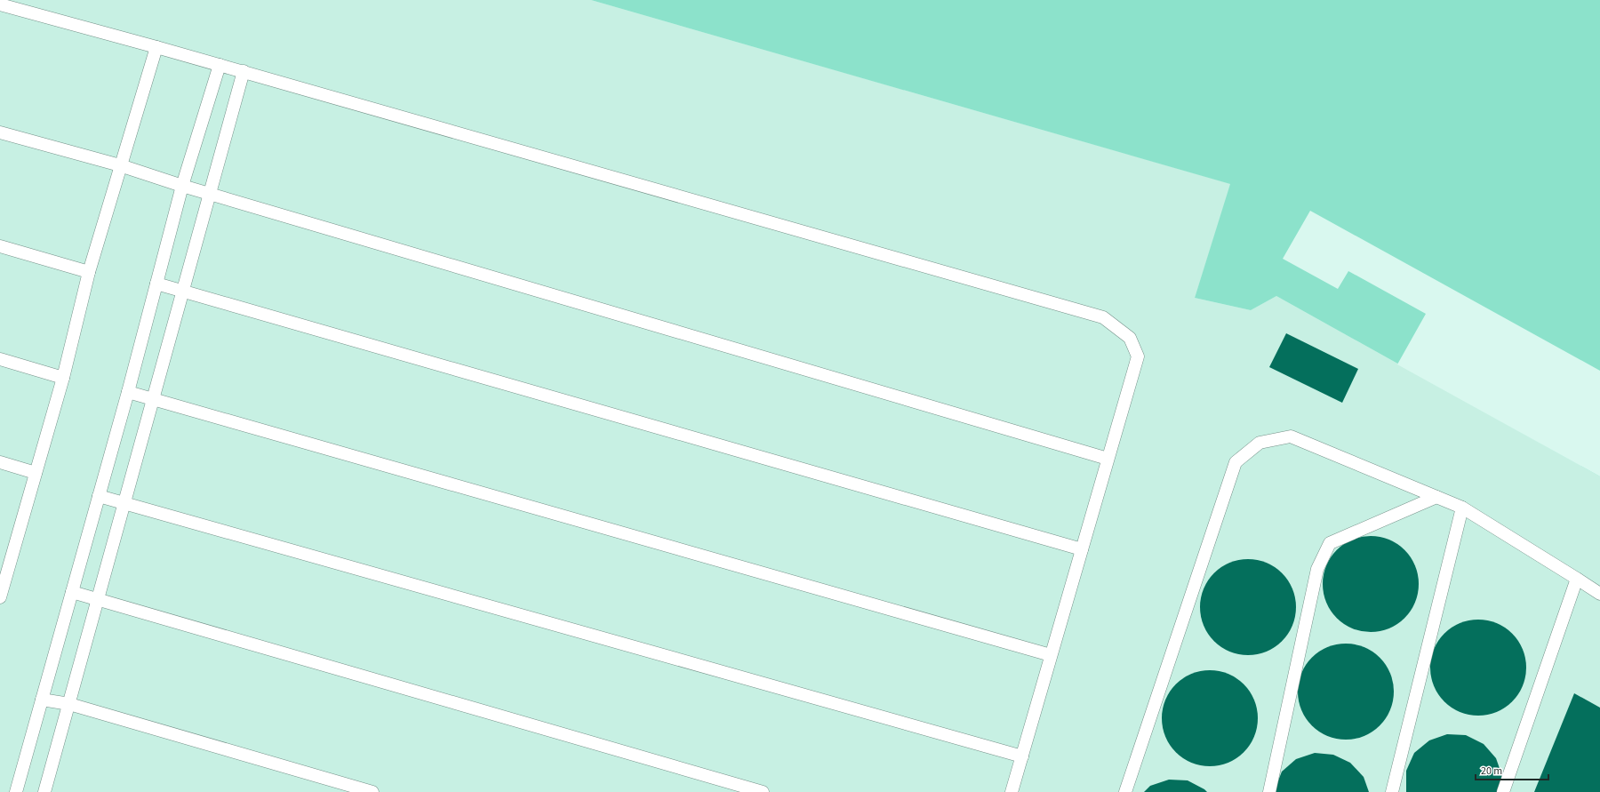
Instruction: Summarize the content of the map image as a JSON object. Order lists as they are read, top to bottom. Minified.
{"scale_bar":"20 m"}
